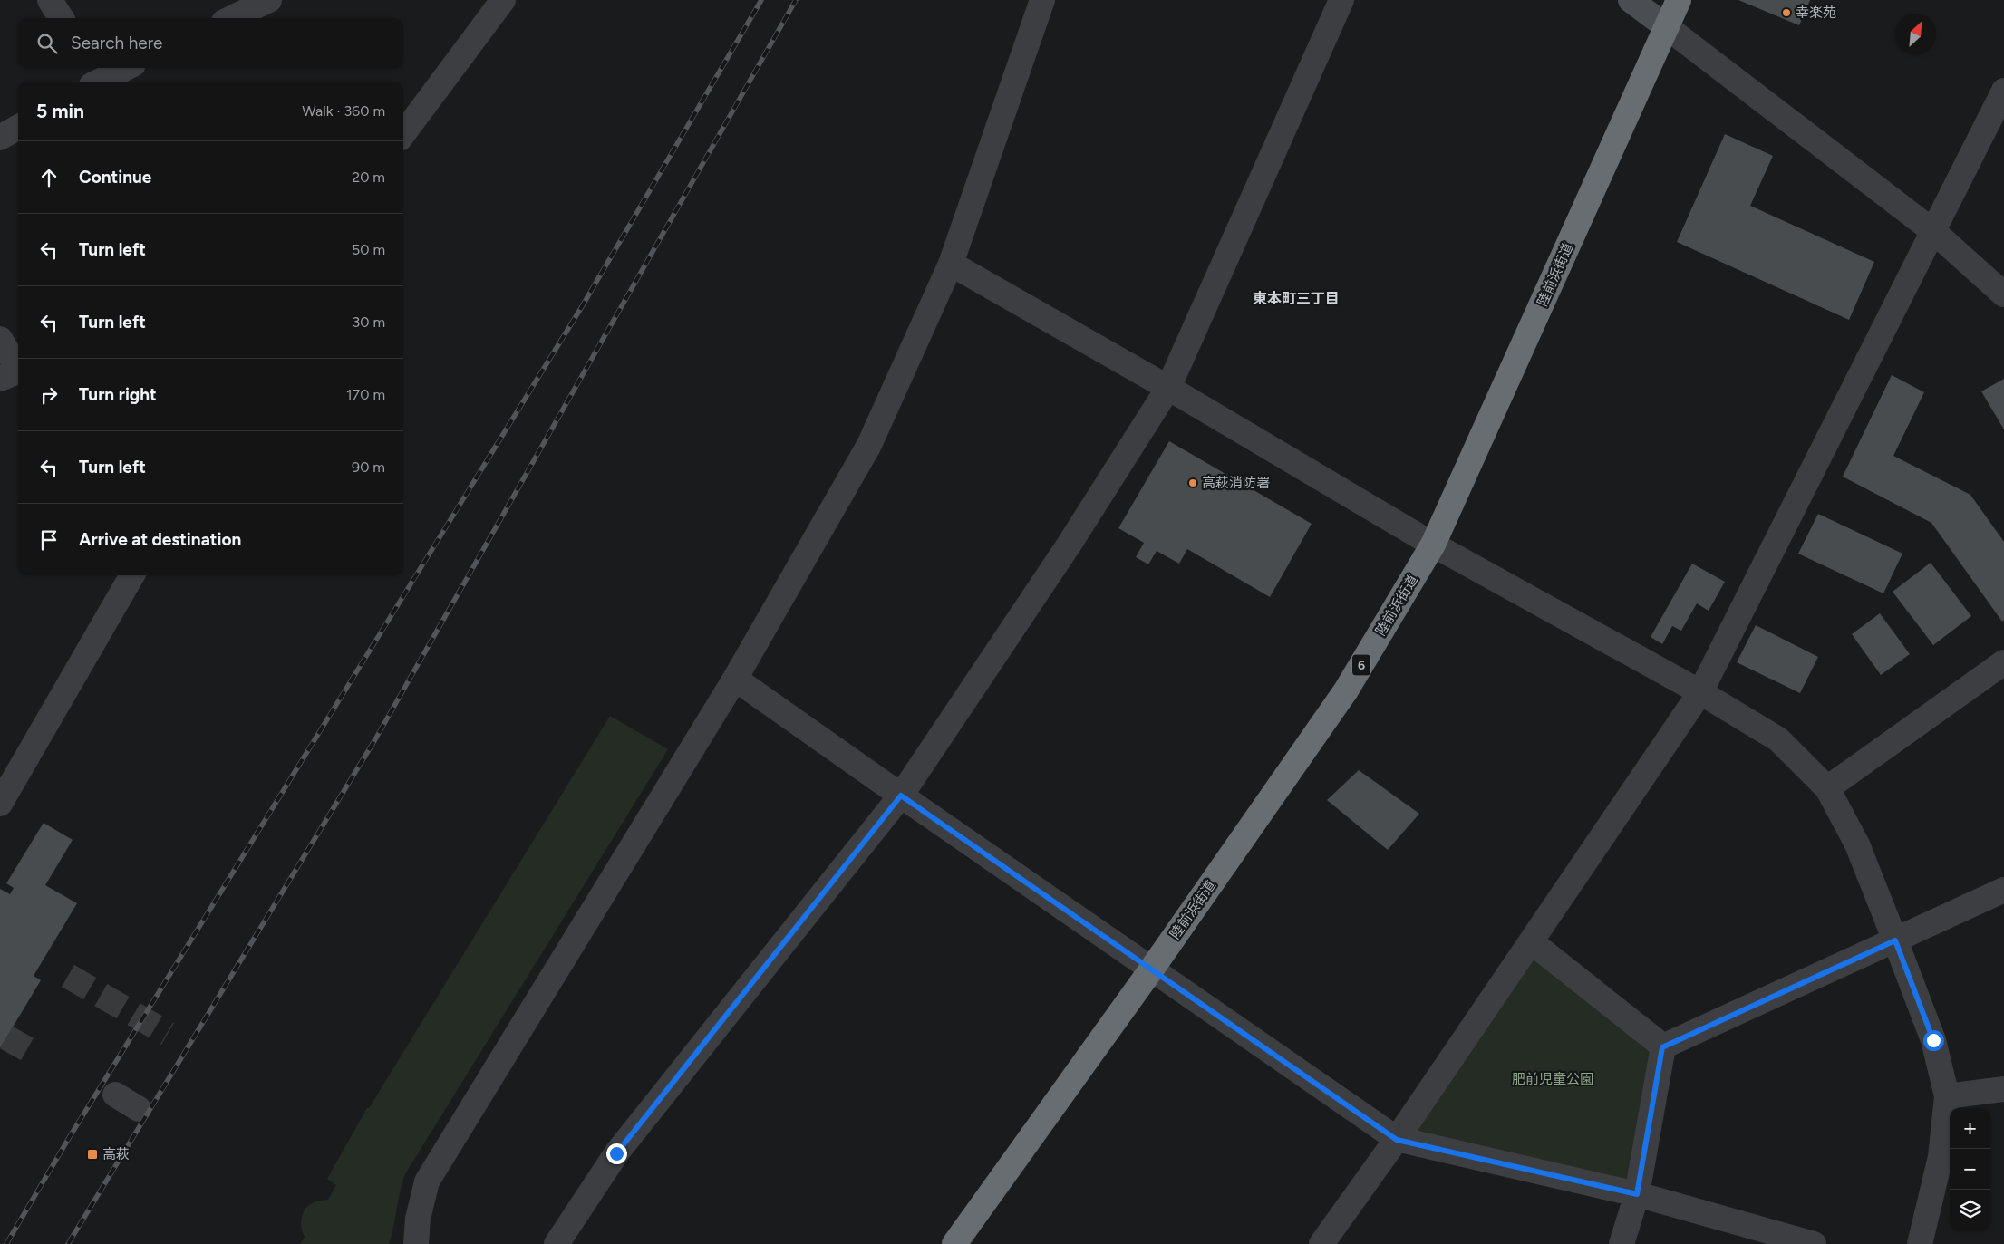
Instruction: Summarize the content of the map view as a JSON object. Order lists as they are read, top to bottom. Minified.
{"streets":{"highway":["陸前浜街道","6"]},"districts":["東本町三丁目"],"parks":["肥前児童公園"],"places":{"other":["幸楽苑","高萩消防署"],"transit":["高萩"]},"north":"top right","page":{"search":"Search here","heading":["5 min","Walk · 360 m"],"list":[["Continue","20 m"],["Turn left","50 m"],["Turn left","30 m"],["Turn right","170 m"],["Turn left","90 m"],"Arrive at destination"],"map_buttons":["+","−"]}}
